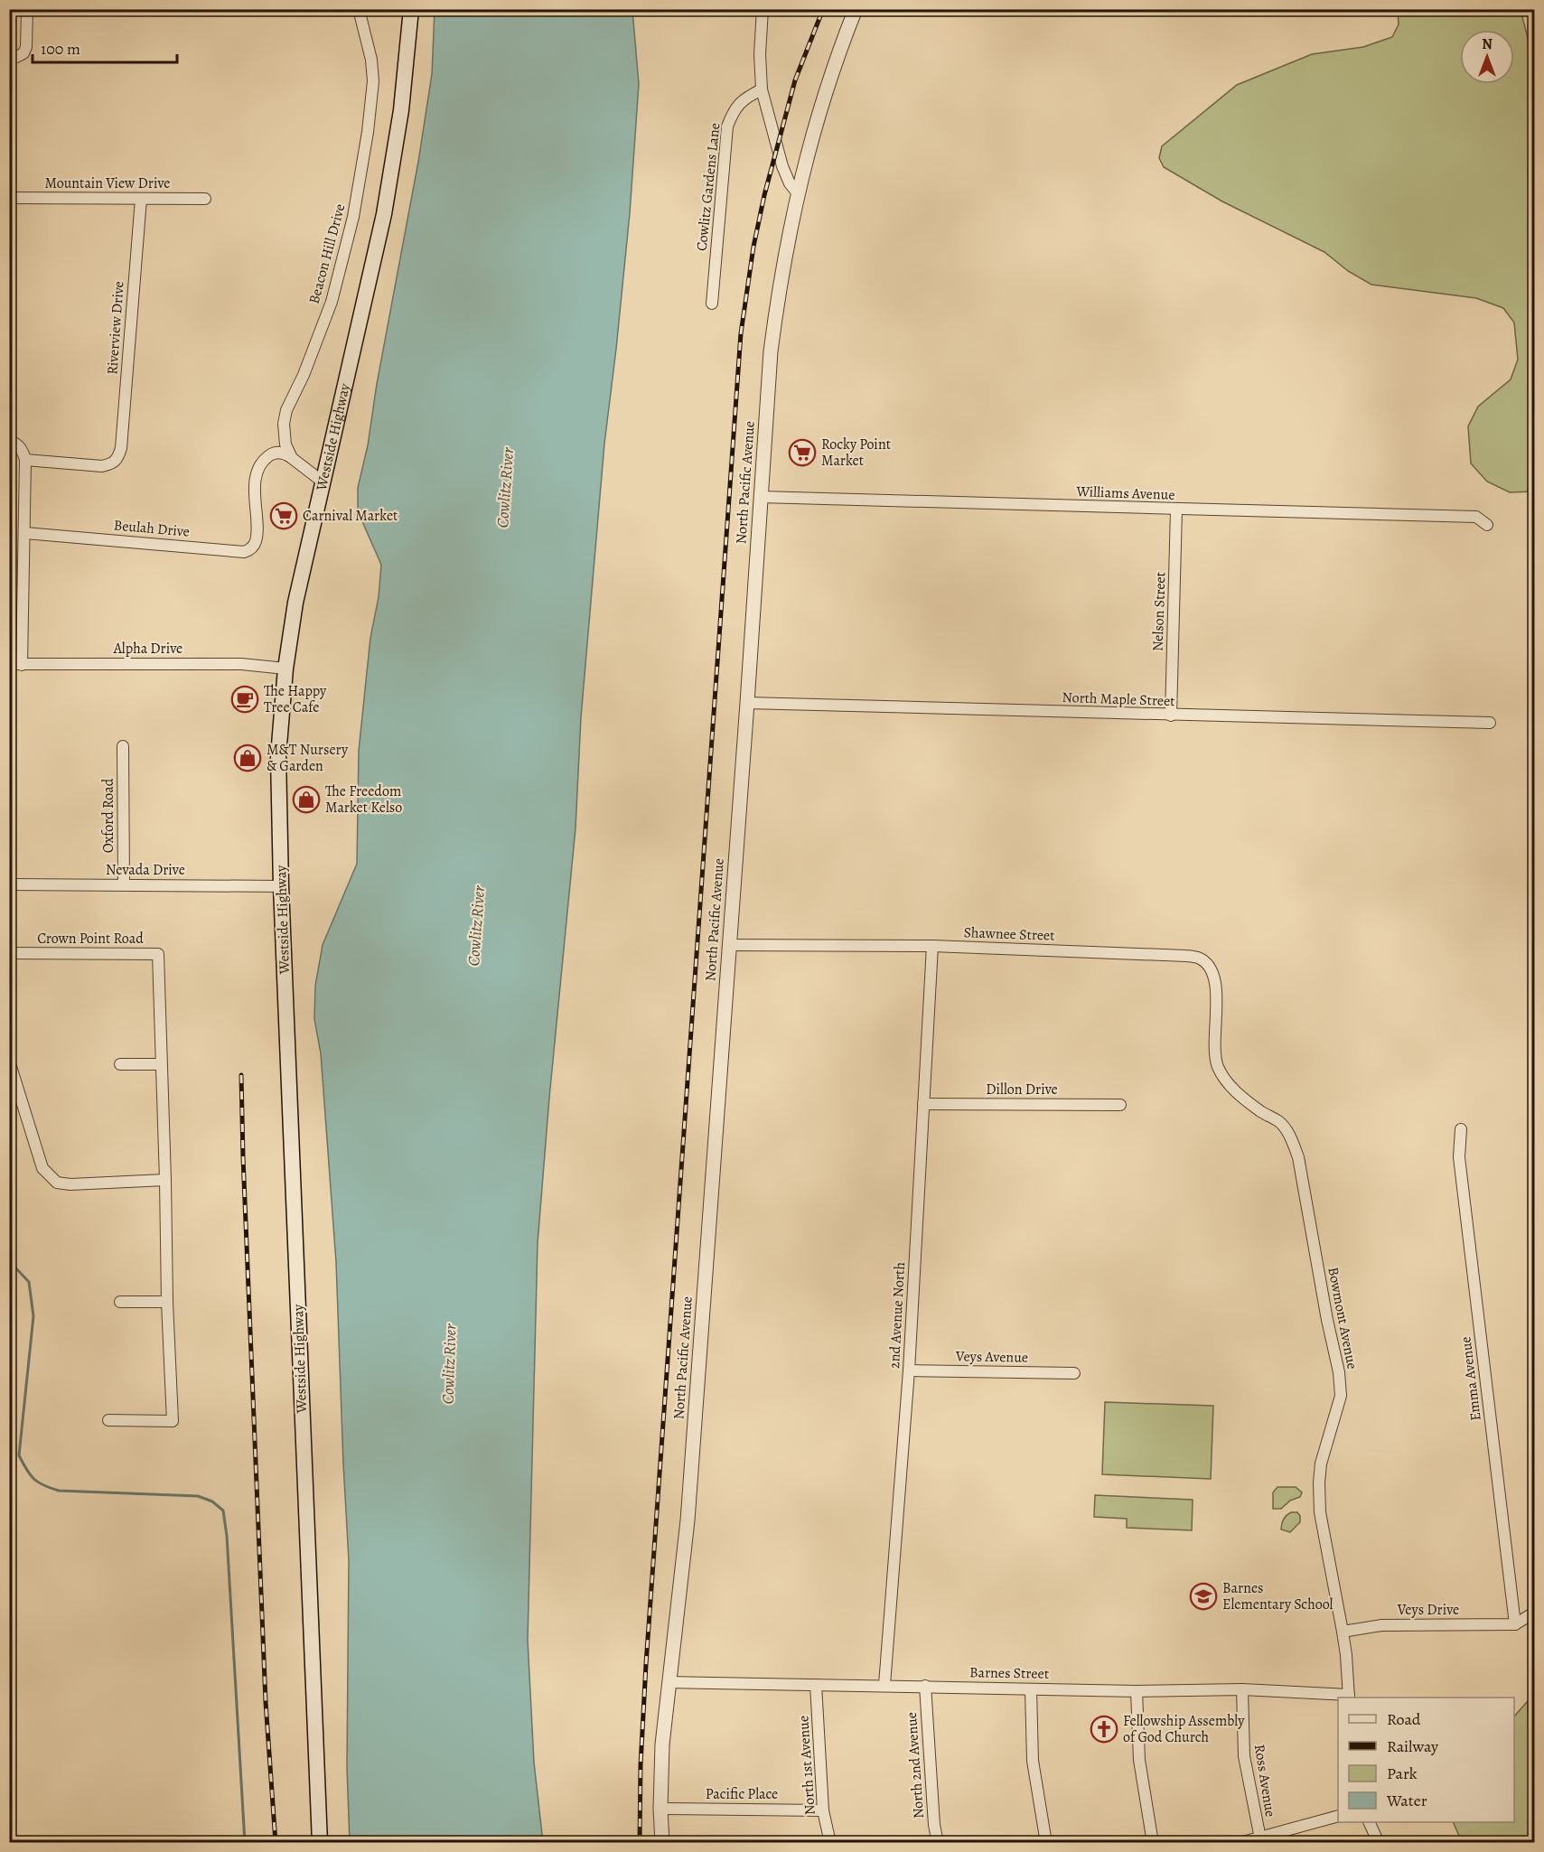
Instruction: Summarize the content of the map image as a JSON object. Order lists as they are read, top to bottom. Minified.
{"streets":{"main road":["Westside Highway"],"street":["Mountain View Drive","Cowlitz Gardens Lane","Beacon Hill Drive","Riverview Drive","North Pacific Avenue","Williams Avenue","Beulah Drive","Nelson Street","Alpha Drive","North Maple Street","Oxford Road","Nevada Drive","Shawnee Street","Crown Point Road","Dillon Drive","2nd Avenue North","Bowmont Avenue","Veys Avenue","Emma Avenue","Veys Drive","Barnes Street","North 1st Avenue","North 2nd Avenue","Ross Avenue","Pacific Place"]},"crossings":[["Mountain View Drive","Riverview Drive"],["Beacon Hill Drive","Beulah Drive"],["Westside Highway","Alpha Drive"],["Westside Highway","Nevada Drive"],["North Pacific Avenue","Williams Avenue"],["North Pacific Avenue","North Maple Street"],["North Pacific Avenue","Shawnee Street"],["North Pacific Avenue","Barnes Street"],["North Pacific Avenue","Pacific Place"],["Williams Avenue","Nelson Street"],["Nelson Street","North Maple Street"],["Oxford Road","Nevada Drive"],["Shawnee Street","2nd Avenue North"],["Shawnee Street","Bowmont Avenue"],["Dillon Drive","2nd Avenue North"],["2nd Avenue North","Veys Avenue"],["2nd Avenue North","Barnes Street"],["Bowmont Avenue","Veys Drive"],["Emma Avenue","Veys Drive"],["Barnes Street","North 1st Avenue"],["Barnes Street","North 2nd Avenue"],["Barnes Street","Ross Avenue"],["North 1st Avenue","Pacific Place"]],"water":["Cowlitz River"],"places":{"supermarket":["Rocky Point Market","Carnival Market"],"cafe":["The Happy Tree Cafe"],"shop":["M&T Nursery & Garden","The Freedom Market Kelso"],"school or university":["Barnes Elementary School"],"church":["Fellowship Assembly of God Church"]},"legend":["Road","Railway","Park","Water"],"scale_bar":"100 m","north":"top"}
